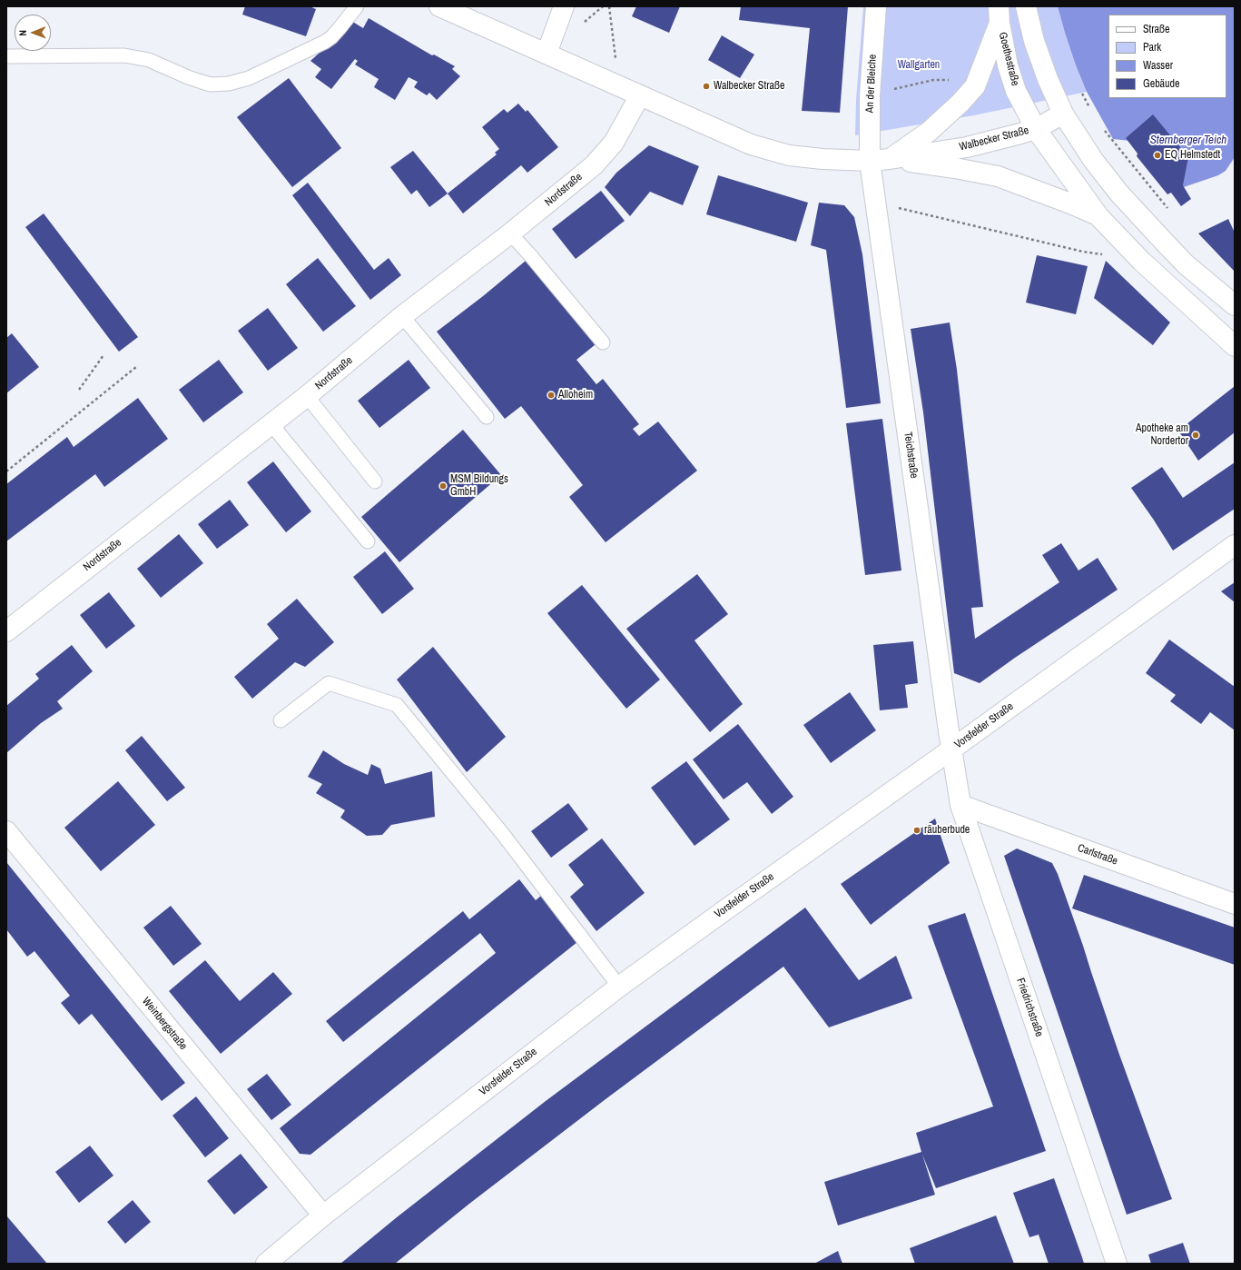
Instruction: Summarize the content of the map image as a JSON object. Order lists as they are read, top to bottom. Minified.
{"streets":{"main road":["Goethestraße","An der Bleiche","Walbecker Straße","Nordstraße","Teichstraße","Vorsfelder Straße","Carlstraße","Friedrichstraße","Weinbergstraße"]},"crossings":[["Goethestraße","Walbecker Straße"],["An der Bleiche","Walbecker Straße"],["An der Bleiche","Teichstraße"],["Walbecker Straße","Nordstraße"],["Walbecker Straße","Teichstraße"],["Teichstraße","Vorsfelder Straße"],["Teichstraße","Friedrichstraße"],["Vorsfelder Straße","Friedrichstraße"],["Vorsfelder Straße","Weinbergstraße"],["Carlstraße","Friedrichstraße"]],"water":["Sternberger Teich"],"parks":["Wallgarten"],"places":["Walbecker Straße","EQ Helmstedt","Alloheim","Apotheke am Nordertor","MSM Bildungs GmbH","räuberbude"],"legend":["Straße","Park","Wasser","Gebäude"],"north":"left"}
